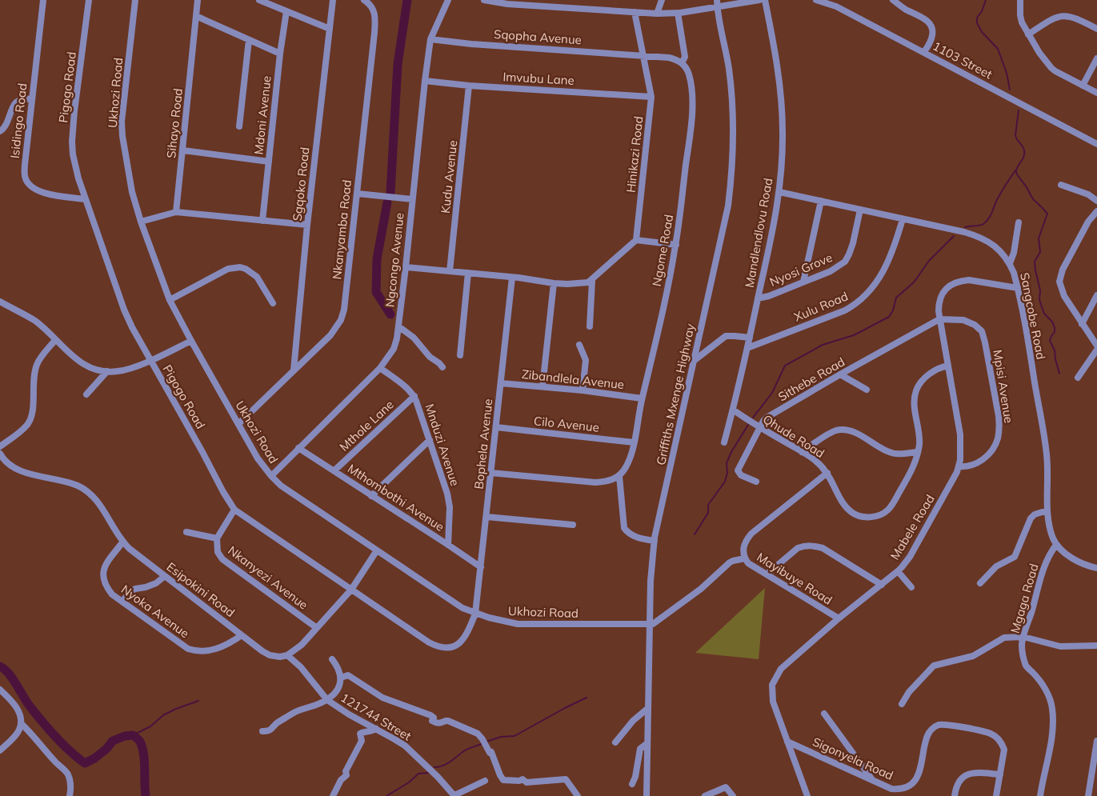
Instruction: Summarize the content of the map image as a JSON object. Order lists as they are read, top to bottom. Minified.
{"streets":{"street":["Sqopha Avenue","1103 Street","Imvubu Lane","Pigogo Road","Ukhozi Road","Mdoni Avenue","Isidingo Road","Sihayo Road","Hinikazi Road","Kudu Avenue","Sgqoko Road","Nkanyamba Road","Mandlendlovu Road","Ngome Road","Ngcongo Avenue","Nyosi Grove","Xulu Road","Sangcobe Road","Zibandlela Avenue","Sithebe Road","Mpisi Avenue","Griffiths Mxenge Highway","Cilo Avenue","Mthole Lane","Qhude Road","Bophela Avenue","Mnduzi Avenue","Mthombothi Avenue","Mabele Road","Nkanyezi Avenue","Mayibuye Road","Esipokini Road","Mgaga Road","Nyoka Avenue","121744 Street","Sigonyela Road"]},"crossings":[["Sqopha Avenue","Hinikazi Road"],["Sqopha Avenue","Ngcongo Avenue"],["Imvubu Lane","Hinikazi Road"],["Imvubu Lane","Kudu Avenue"],["Imvubu Lane","Ngcongo Avenue"],["Pigogo Road","Ukhozi Road"],["Pigogo Road","Isidingo Road"],["Pigogo Road","Bophela Avenue"],["Pigogo Road","Nkanyezi Avenue"],["Ukhozi Road","Nkanyamba Road"],["Ukhozi Road","Ngcongo Avenue"],["Ukhozi Road","Griffiths Mxenge Highway"],["Ukhozi Road","Bophela Avenue"],["Sgqoko Road","Nkanyamba Road"],["Mandlendlovu Road","Nyosi Grove"],["Mandlendlovu Road","Xulu Road"],["Mandlendlovu Road","Sangcobe Road"],["Mandlendlovu Road","Qhude Road"],["Ngome Road","Zibandlela Avenue"],["Ngome Road","Cilo Avenue"],["Ngcongo Avenue","Mnduzi Avenue"],["Ngcongo Avenue","Mthombothi Avenue"],["Nyosi Grove","Sangcobe Road"],["Xulu Road","Sangcobe Road"],["Sangcobe Road","Mabele Road"],["Sangcobe Road","Mgaga Road"],["Zibandlela Avenue","Bophela Avenue"],["Sithebe Road","Mpisi Avenue"],["Sithebe Road","Qhude Road"],["Sithebe Road","Mabele Road"],["Mpisi Avenue","Mabele Road"],["Cilo Avenue","Bophela Avenue"],["Mthole Lane","Mnduzi Avenue"],["Mthole Lane","Mthombothi Avenue"],["Qhude Road","Mabele Road"],["Qhude Road","Mayibuye Road"],["Bophela Avenue","Mthombothi Avenue"],["Mnduzi Avenue","Mthombothi Avenue"],["Mabele Road","Mayibuye Road"],["Mabele Road","Sigonyela Road"],["Esipokini Road","Nyoka Avenue"],["Esipokini Road","121744 Street"]]}
